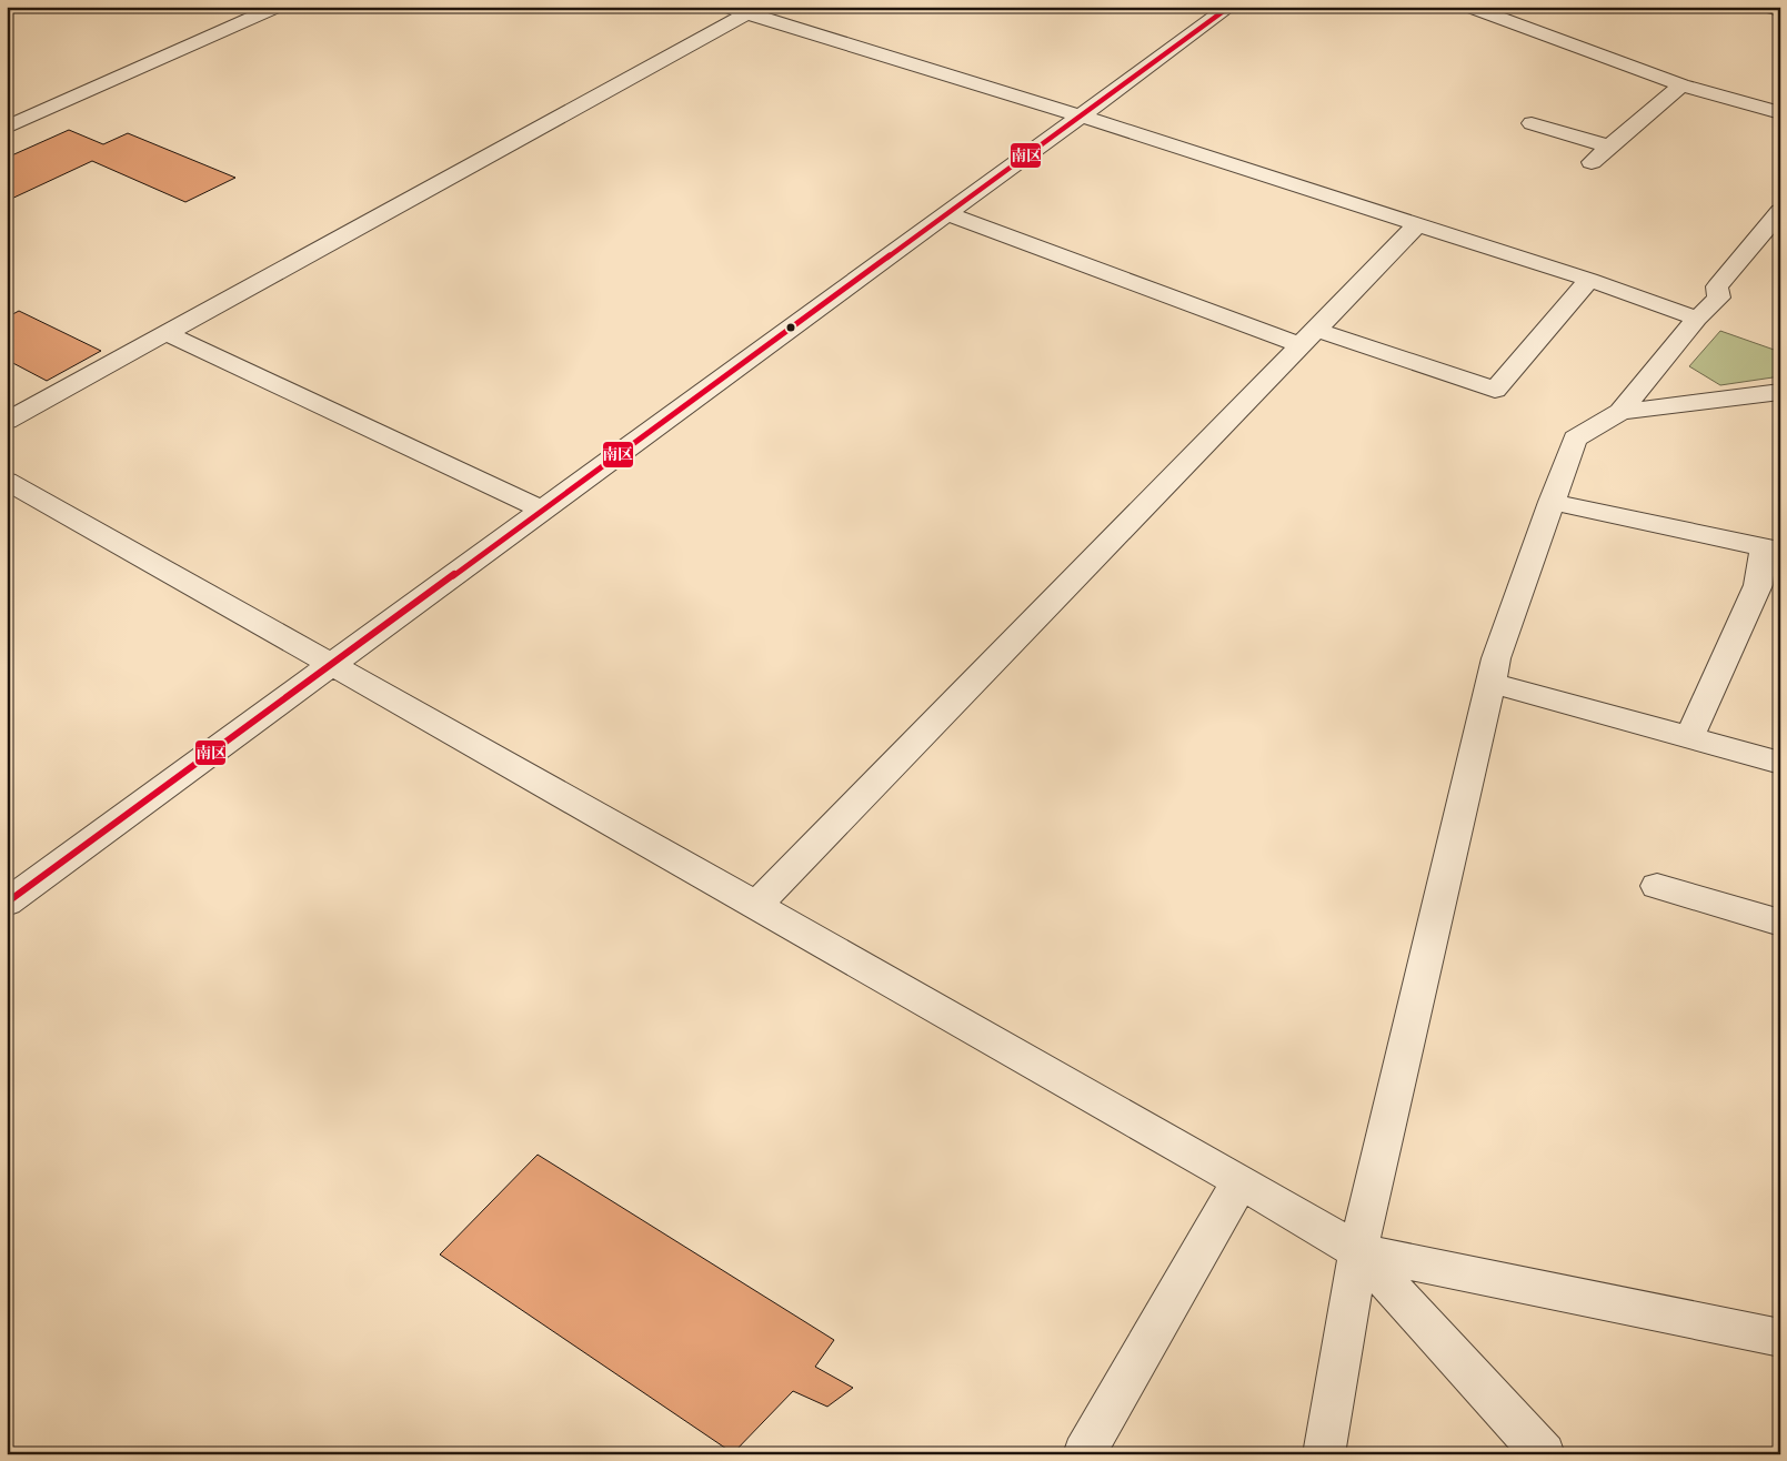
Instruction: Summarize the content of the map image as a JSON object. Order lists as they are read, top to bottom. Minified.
{"lines":["transit line 南区"]}
